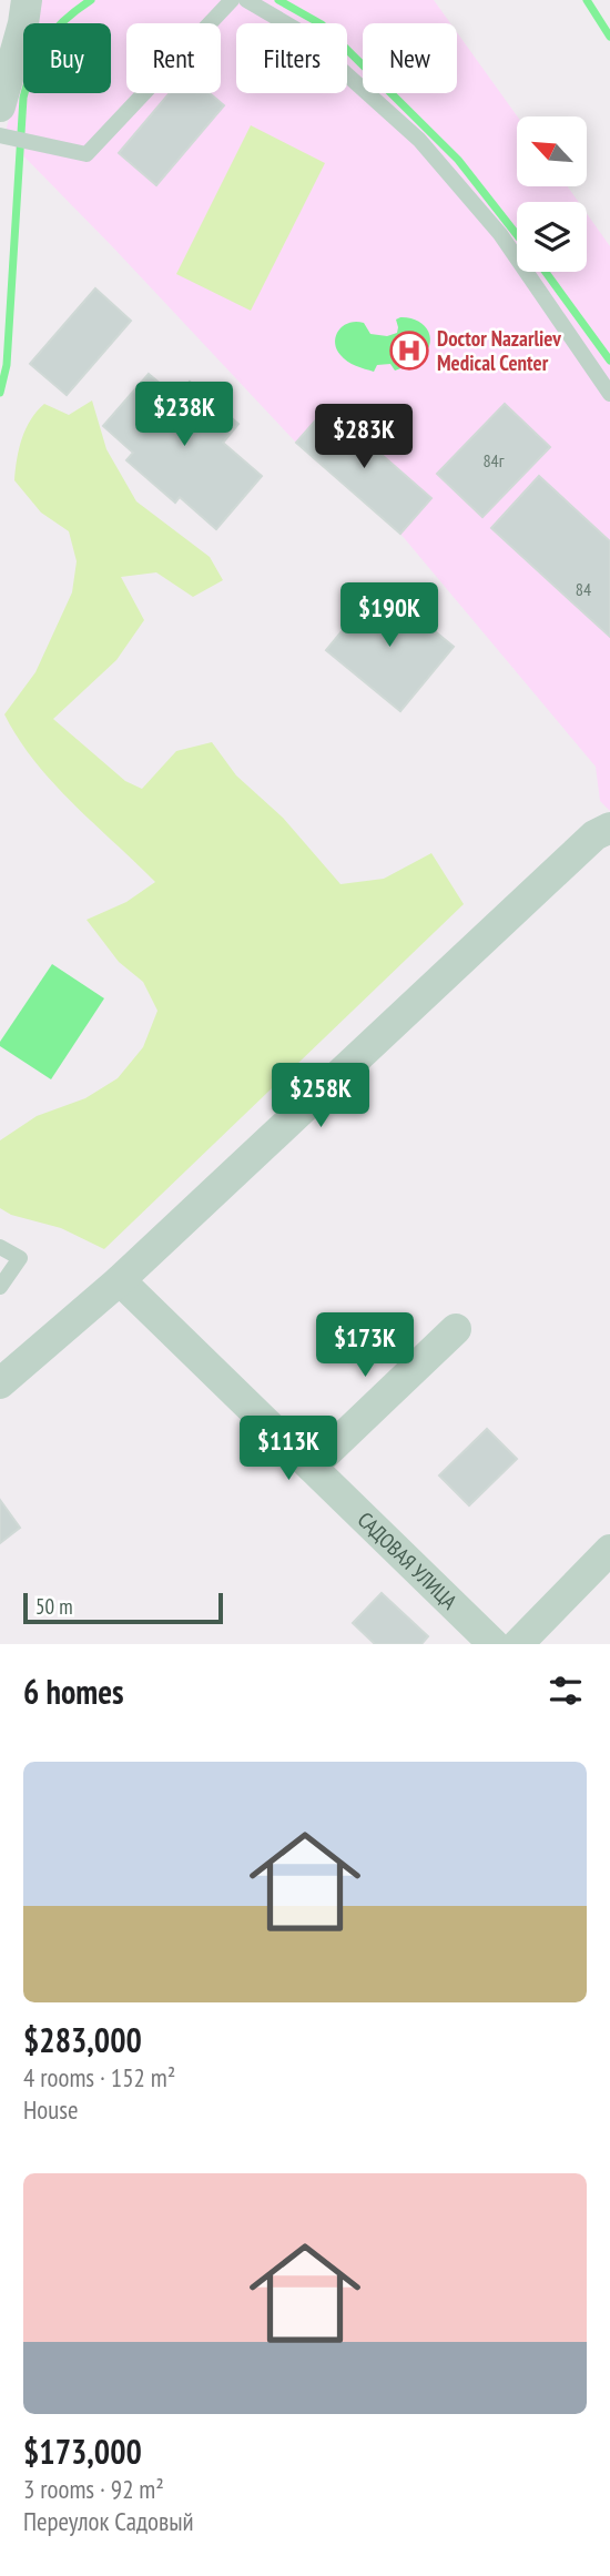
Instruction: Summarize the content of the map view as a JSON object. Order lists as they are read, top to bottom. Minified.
{"streets":{"street":["САДОВАЯ УЛИЦА"]},"places":{"hospital":["Doctor Nazarliev Medical Center"]},"house_numbers":["84г","84"],"scale_bar":"50 m","north":"top left","page":{"chip":["Buy","Rent","Filters","New"],"price":["$238K","$283K","$190K","$258K","$173K","$113K"],"scale":"50 m","heading":"6 homes","list":[{"name":"$283,000","note":"4 rooms · 152 m² · House"},{"name":"$173,000","note":"3 rooms · 92 m² · Переулок Садовый"}]}}
